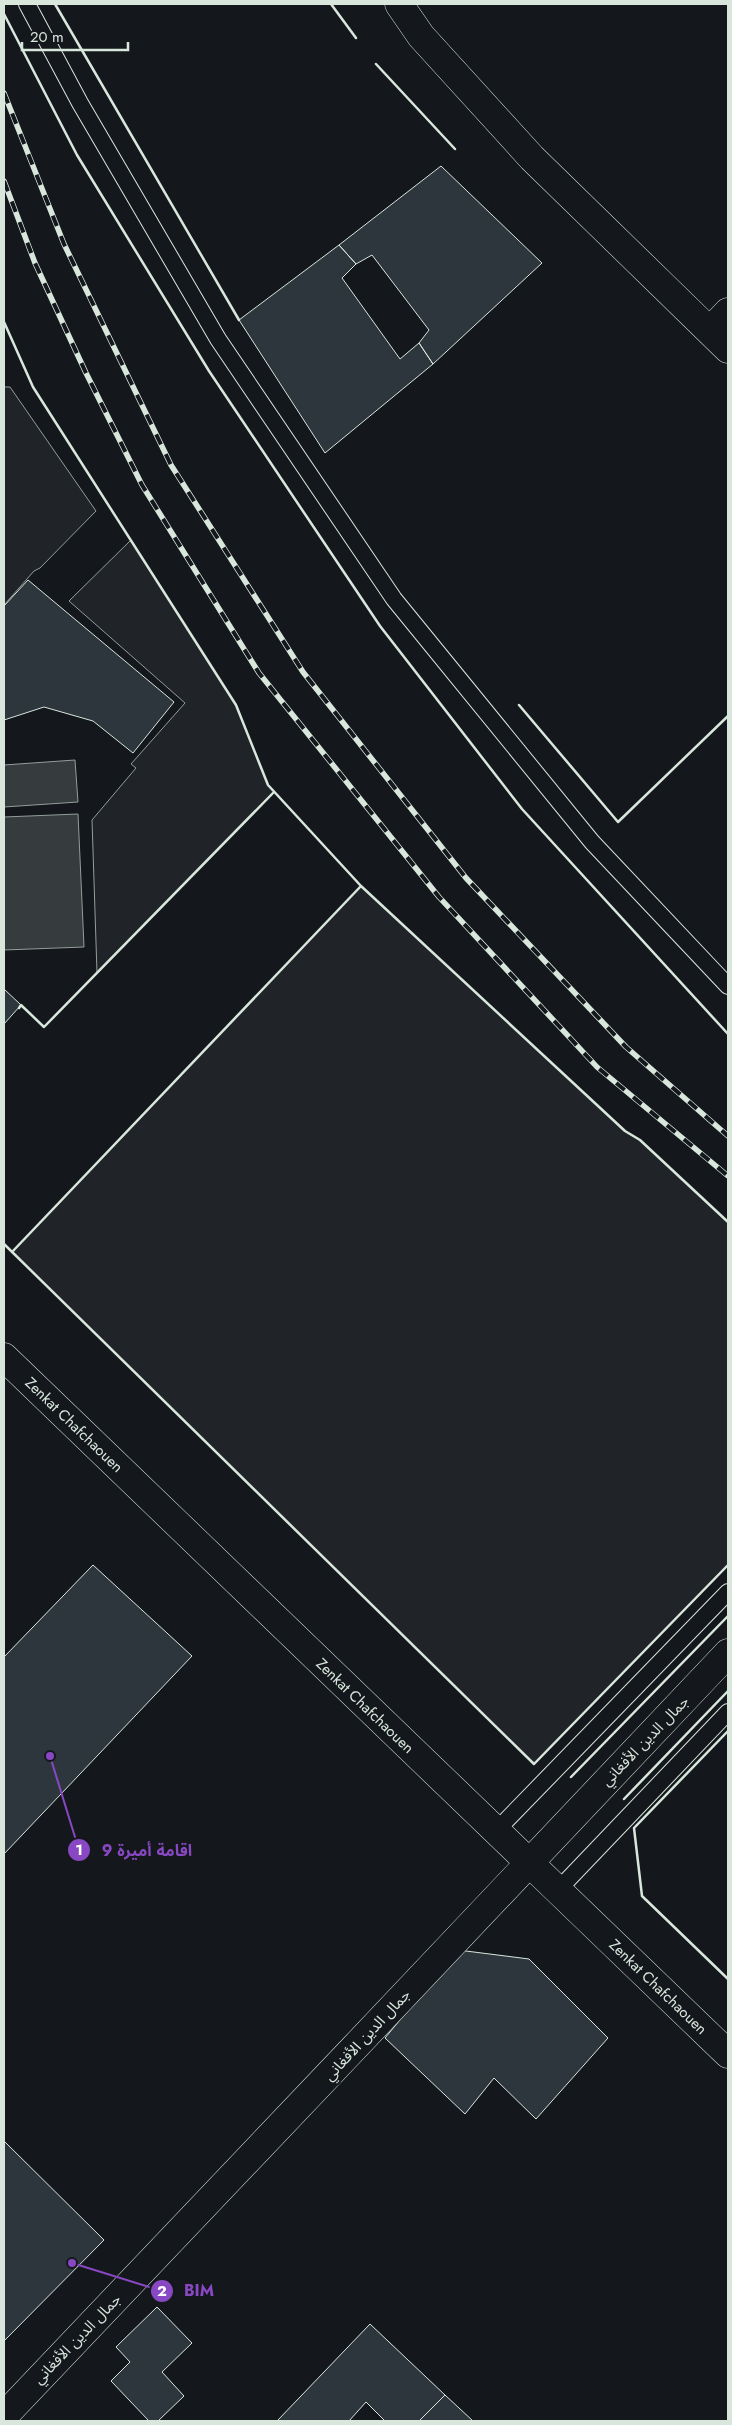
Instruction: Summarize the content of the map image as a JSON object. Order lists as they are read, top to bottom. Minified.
{"streets":{"street":["Zenkat Chafchaouen","جمال الدين الأفغاني"]},"crossings":[["Zenkat Chafchaouen","جمال الدين الأفغاني"]],"places":["اقامة أميرة 9","BIM"],"scale_bar":"20 m"}
